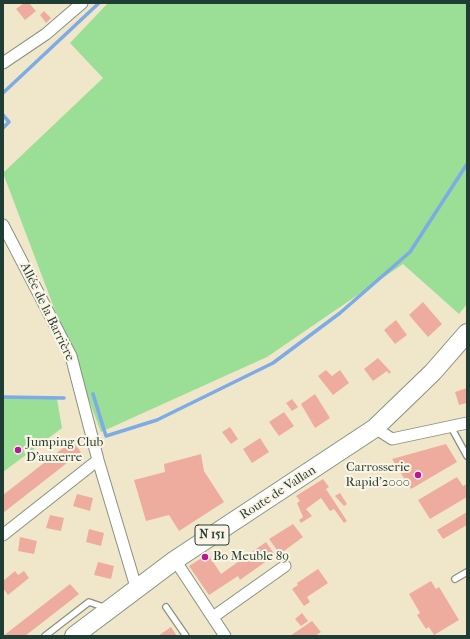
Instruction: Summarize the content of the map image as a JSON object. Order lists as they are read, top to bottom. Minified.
{"streets":{"main road":["Route de Vallan","N 151"],"street":["Allée de la Barrière"]},"crossings":[["Allée de la Barrière","Route de Vallan"]],"places":["Jumping Club D'auxerre","Carrosserie Rapid'2000","Bo Meuble 89"]}
